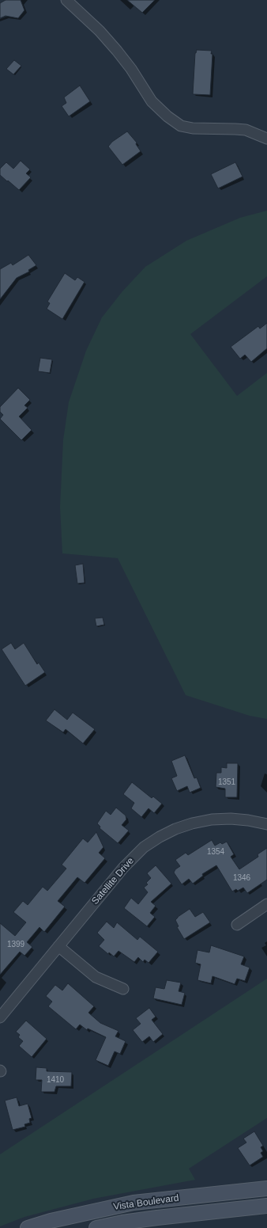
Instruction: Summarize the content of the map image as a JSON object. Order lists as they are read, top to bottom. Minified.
{"streets":{"main road":["Vista Boulevard"],"street":["Satellite Drive"]},"house_numbers":["1351","1354","1346","1399","1410"]}
